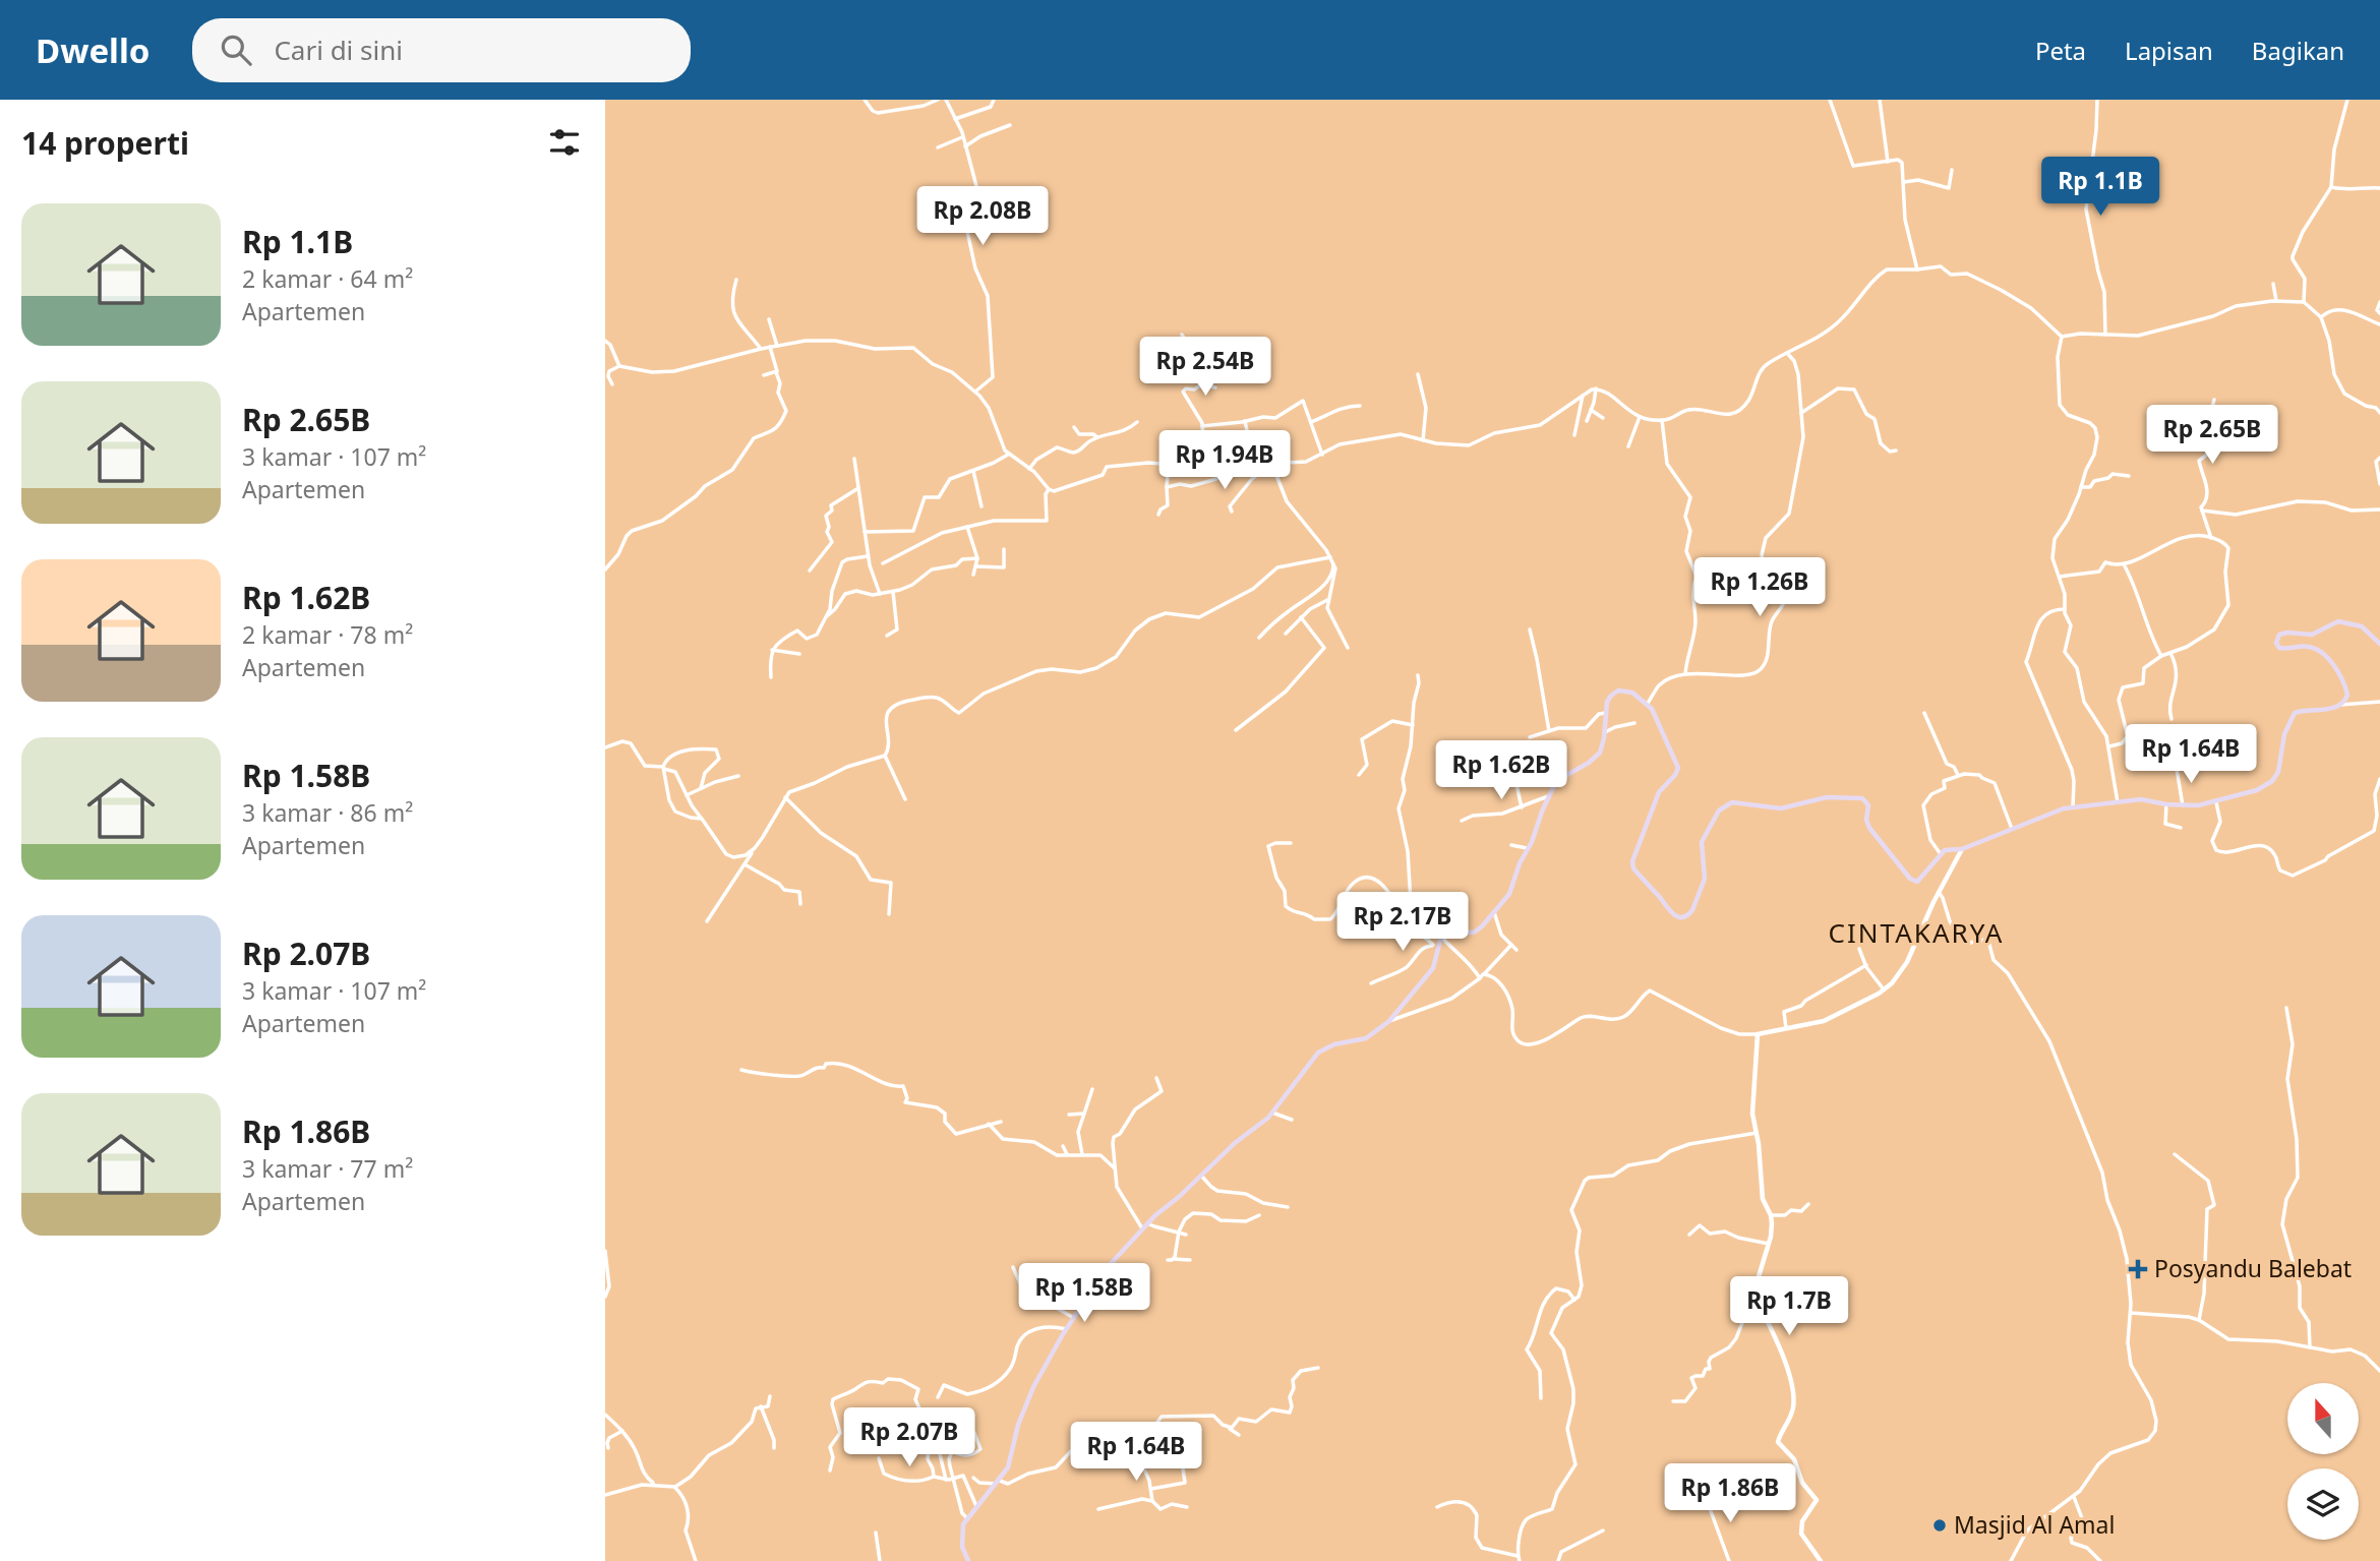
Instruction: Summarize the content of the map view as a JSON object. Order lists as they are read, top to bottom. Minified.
{"districts":["CINTAKARYA"],"places":{"health":["Posyandu Balebat"],"other":["Masjid Al Amal"]},"north":"top","page":{"header":"Dwello","search":"Cari di sini","nav":["Peta","Lapisan","Bagikan"],"heading":"14 properti","price":["Rp 1.1B","Rp 2.08B","Rp 2.54B","Rp 2.65B","Rp 1.94B","Rp 1.26B","Rp 1.64B","Rp 1.62B","Rp 2.17B","Rp 1.58B","Rp 1.7B","Rp 2.07B","Rp 1.64B","Rp 1.86B"],"list":[{"name":"Rp 1.1B","note":"2 kamar · 64 m² · Apartemen"},{"name":"Rp 2.65B","note":"3 kamar · 107 m² · Apartemen"},{"name":"Rp 1.62B","note":"2 kamar · 78 m² · Apartemen"},{"name":"Rp 1.58B","note":"3 kamar · 86 m² · Apartemen"},{"name":"Rp 2.07B","note":"3 kamar · 107 m² · Apartemen"},{"name":"Rp 1.86B","note":"3 kamar · 77 m² · Apartemen"}]}}
